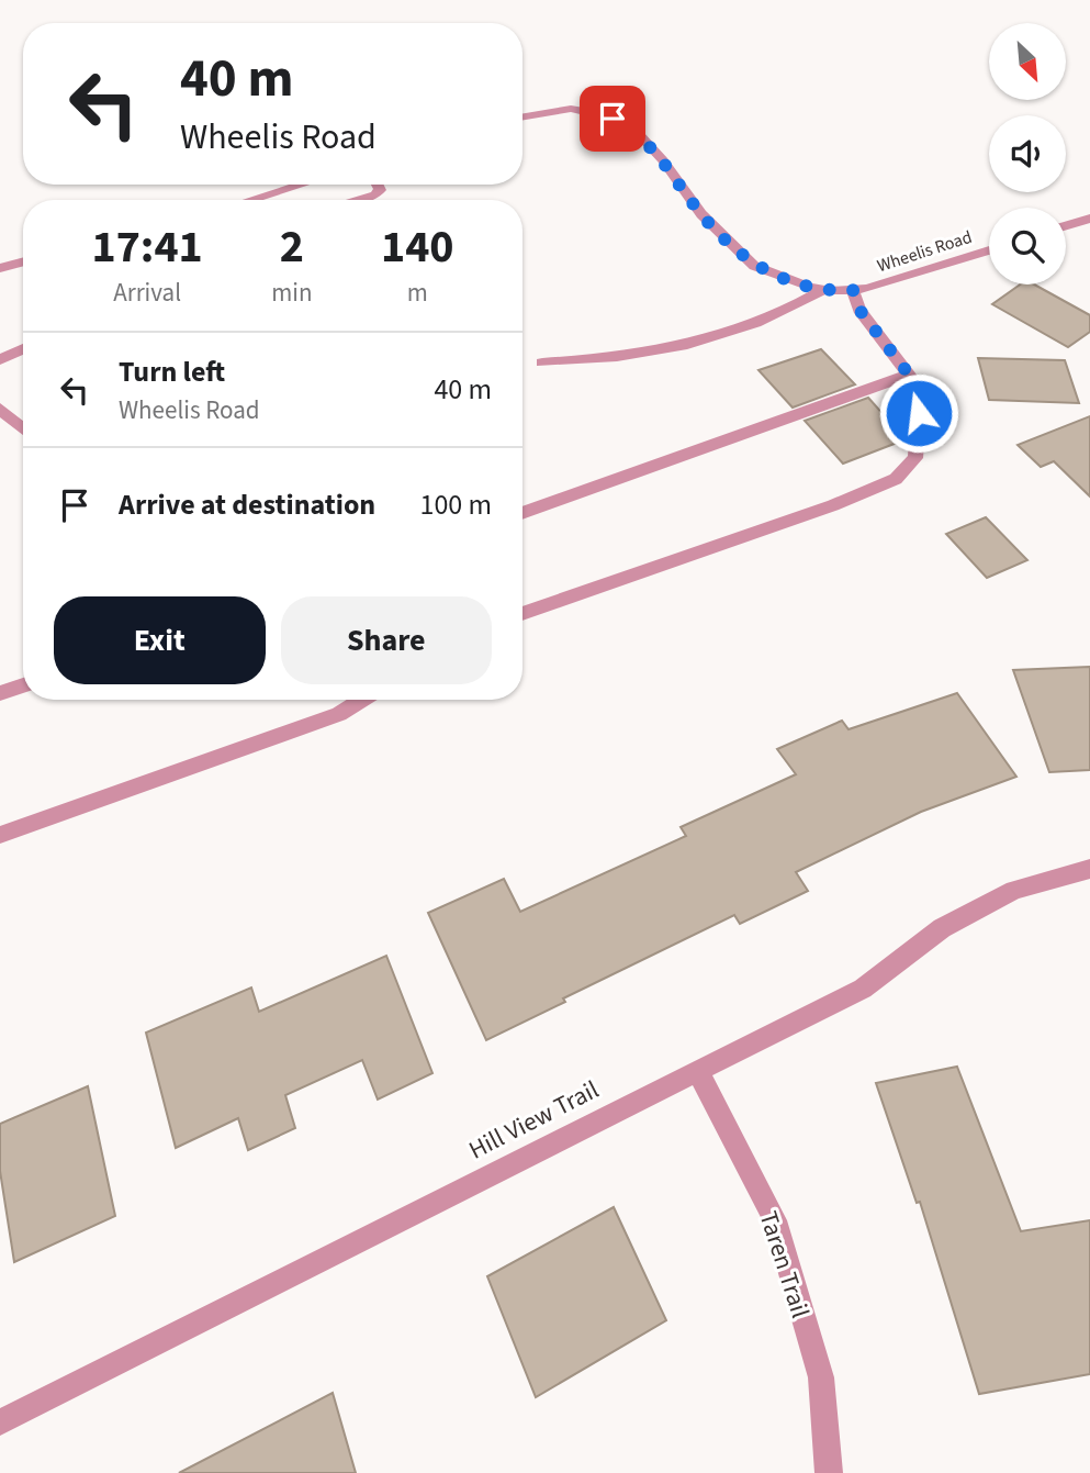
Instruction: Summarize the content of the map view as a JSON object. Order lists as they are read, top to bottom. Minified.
{"streets":{"street":["Wheelis Road","Hill View Trail","Taren Trail"]},"crossings":[["Hill View Trail","Taren Trail"]],"north":"bottom right","page":{"turn":["40 m","Wheelis Road"],"eta":["17:41","Arrival","2","min","140","m"],"list":[{"name":"Turn left","note":"Wheelis Road","value":"40 m"},{"name":"Arrive at destination","value":"100 m"}],"buttons":["Exit","Share"]}}
